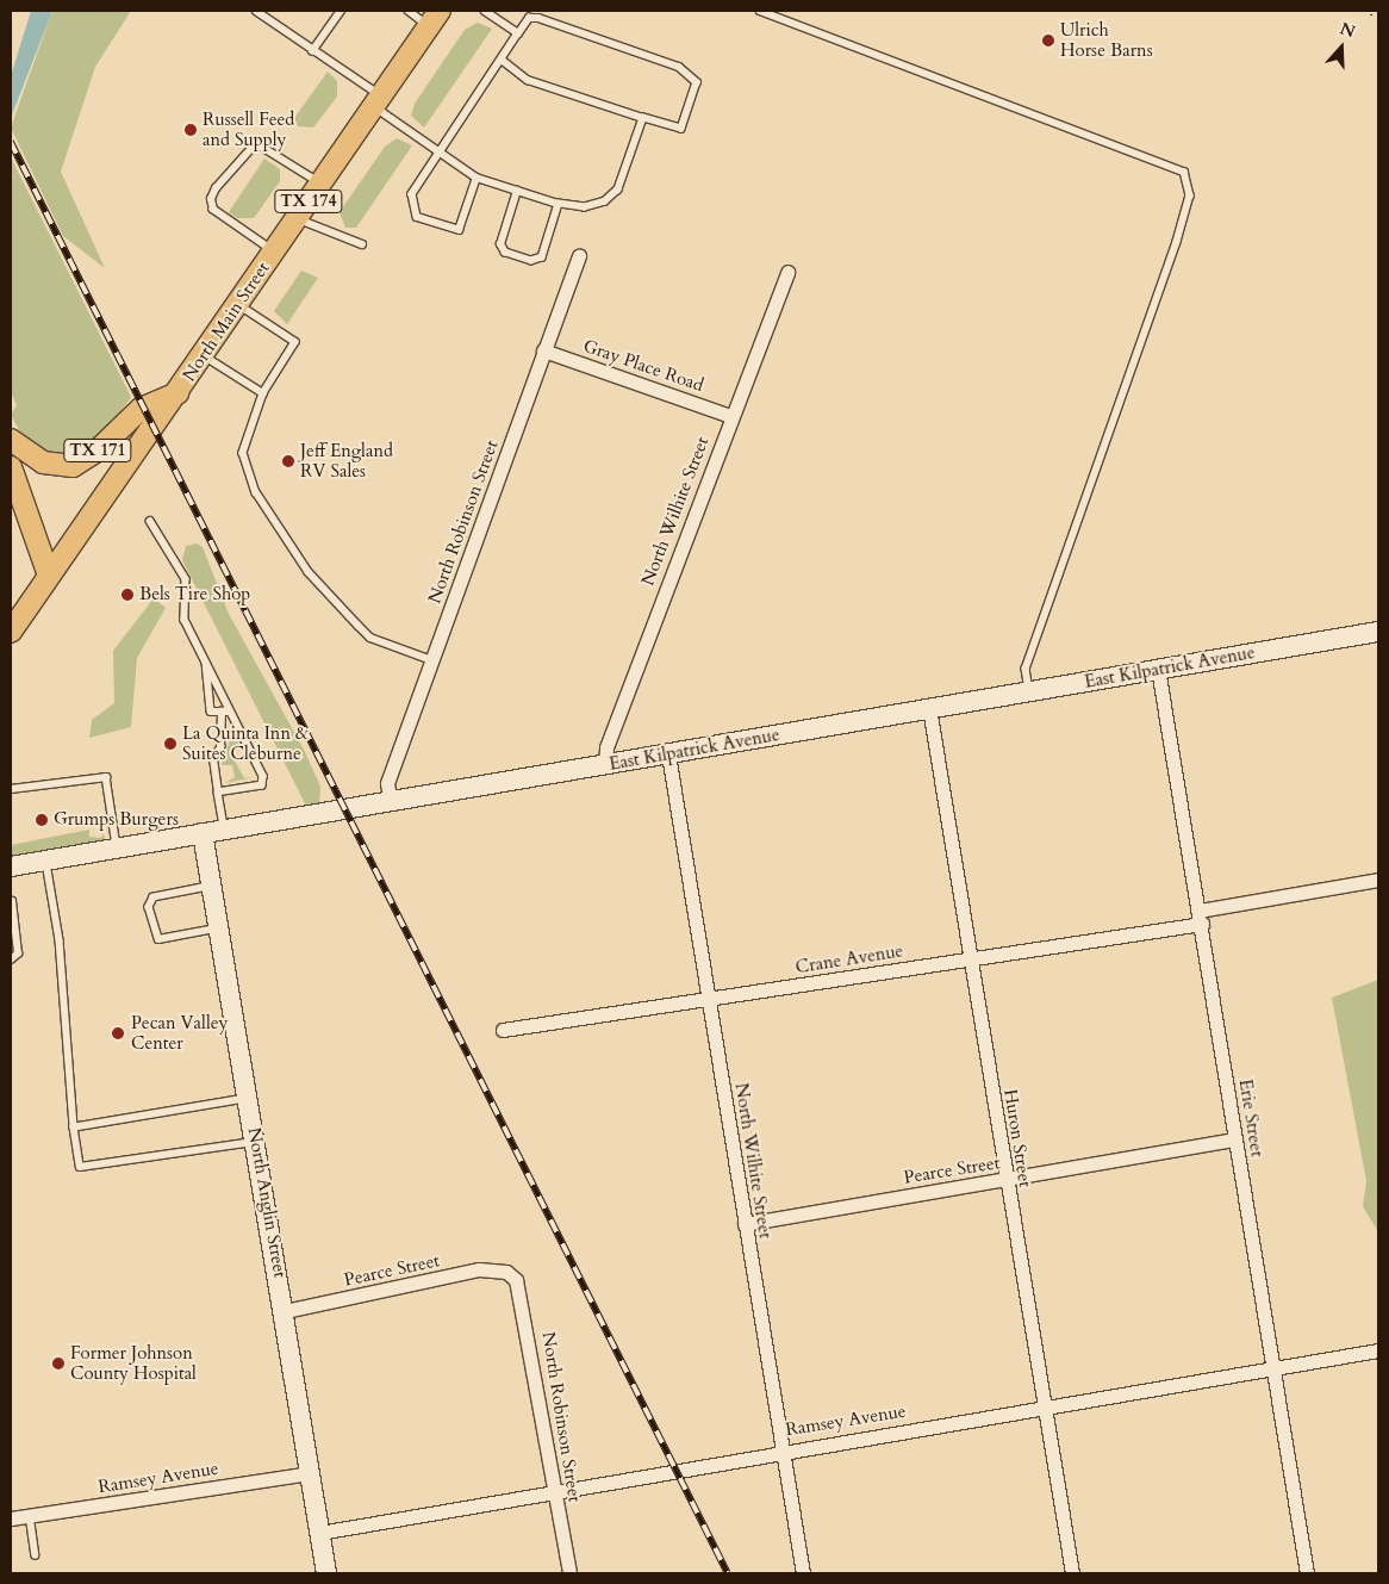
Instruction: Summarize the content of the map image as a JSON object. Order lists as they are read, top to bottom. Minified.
{"streets":{"main road":["TX 174","North Main Street","TX 171"],"street":["Gray Place Road","North Wilhite Street","North Robinson Street","East Kilpatrick Avenue","Crane Avenue","Erie Street","Huron Street","Pearce Street","North Anglin Street","Ramsey Avenue"]},"crossings":[["North Main Street","TX 171"],["Gray Place Road","North Wilhite Street"],["Gray Place Road","North Robinson Street"],["North Wilhite Street","East Kilpatrick Avenue"],["North Wilhite Street","Crane Avenue"],["North Wilhite Street","Pearce Street"],["North Wilhite Street","Ramsey Avenue"],["North Robinson Street","East Kilpatrick Avenue"],["North Robinson Street","Pearce Street"],["North Robinson Street","Ramsey Avenue"],["East Kilpatrick Avenue","Erie Street"],["East Kilpatrick Avenue","Huron Street"],["East Kilpatrick Avenue","North Anglin Street"],["Crane Avenue","Erie Street"],["Crane Avenue","Huron Street"],["Erie Street","Pearce Street"],["Erie Street","Ramsey Avenue"],["Huron Street","Pearce Street"],["Huron Street","Ramsey Avenue"],["Pearce Street","North Anglin Street"],["North Anglin Street","Ramsey Avenue"]],"places":["Ulrich Horse Barns","Russell Feed and Supply","Jeff England RV Sales","Bels Tire Shop","La Quinta Inn & Suites Cleburne","Grumps Burgers","Pecan Valley Center","Former Johnson County Hospital"],"north":"top"}
